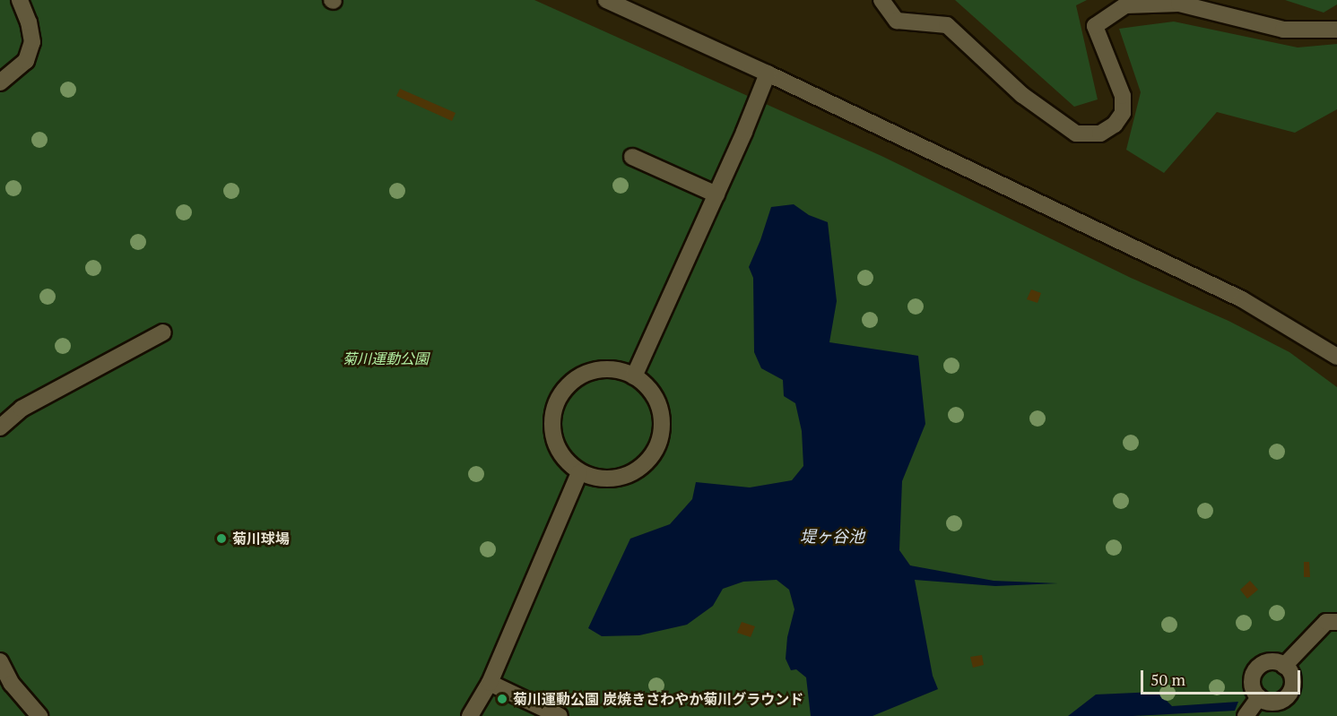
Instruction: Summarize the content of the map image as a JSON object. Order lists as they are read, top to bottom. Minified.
{"water":["堤ヶ谷池"],"parks":["菊川運動公園"],"places":["菊川球場","菊川運動公園 炭焼きさわやか菊川グラウンド"],"scale_bar":"50 m"}
